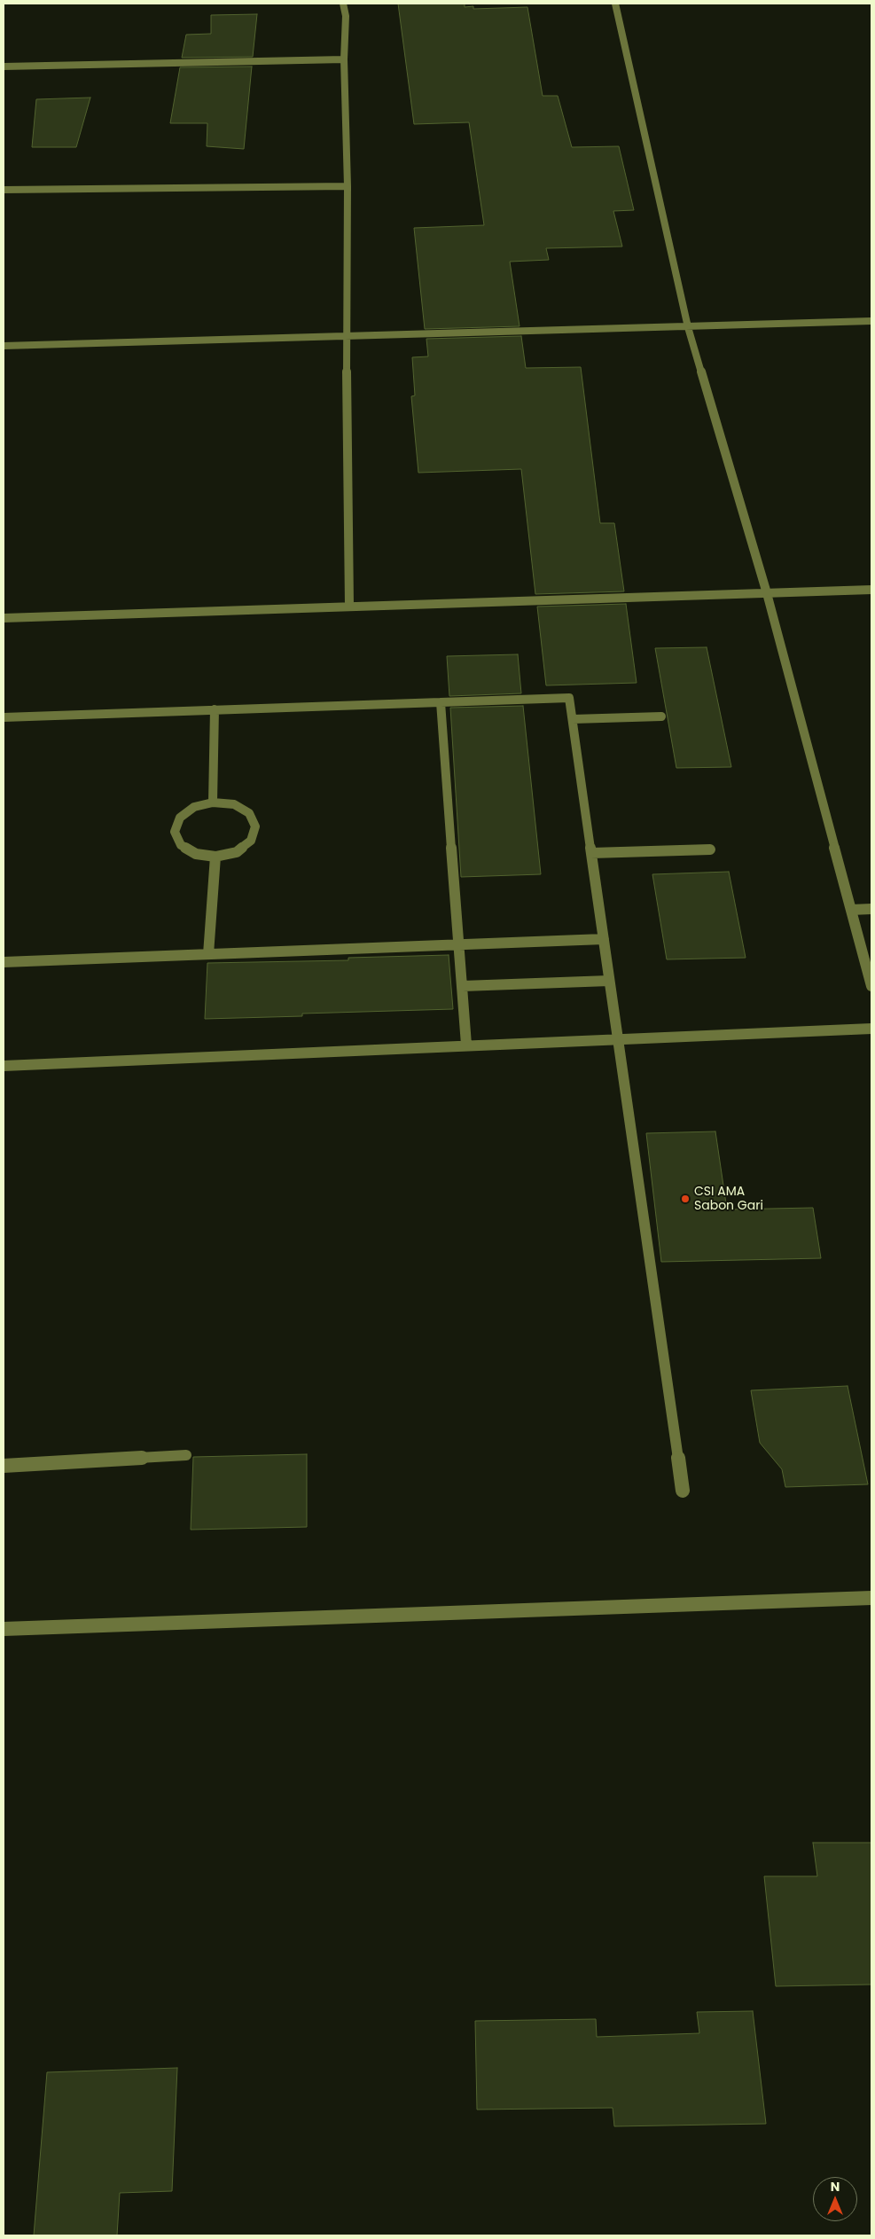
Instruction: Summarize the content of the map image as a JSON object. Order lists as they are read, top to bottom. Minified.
{"places":["CSI AMA Sabon Gari"],"north":"top"}
